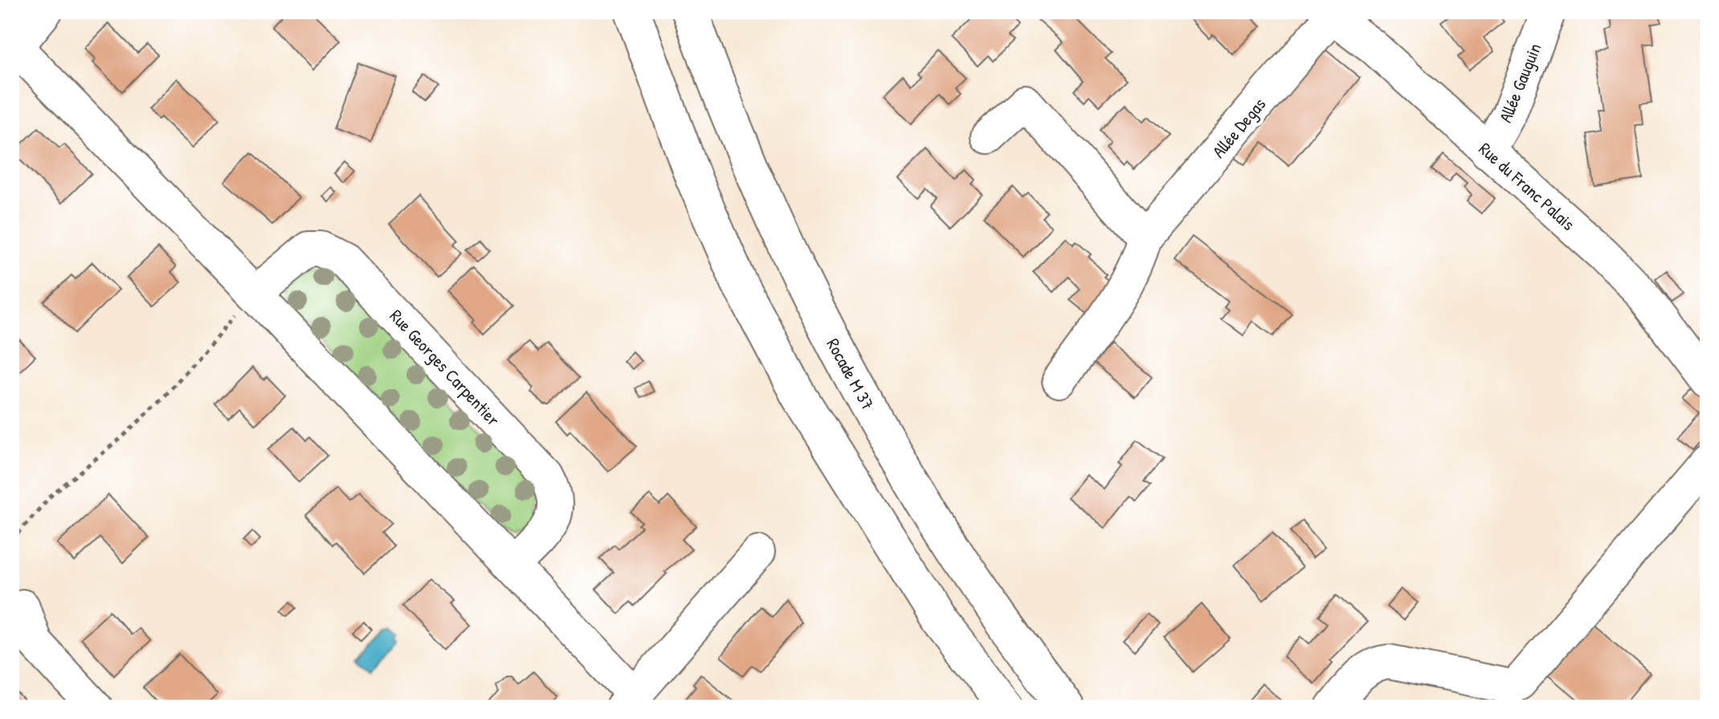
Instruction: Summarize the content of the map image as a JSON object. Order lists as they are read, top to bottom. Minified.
{"streets":{"highway":["Rocade M 37"],"street":["Allée Gauguin","Allée Degas","Rue du Franc Palais","Rue Georges Carpentier"]},"crossings":[["Allée Gauguin","Rue du Franc Palais"],["Allée Degas","Rue du Franc Palais"]]}
